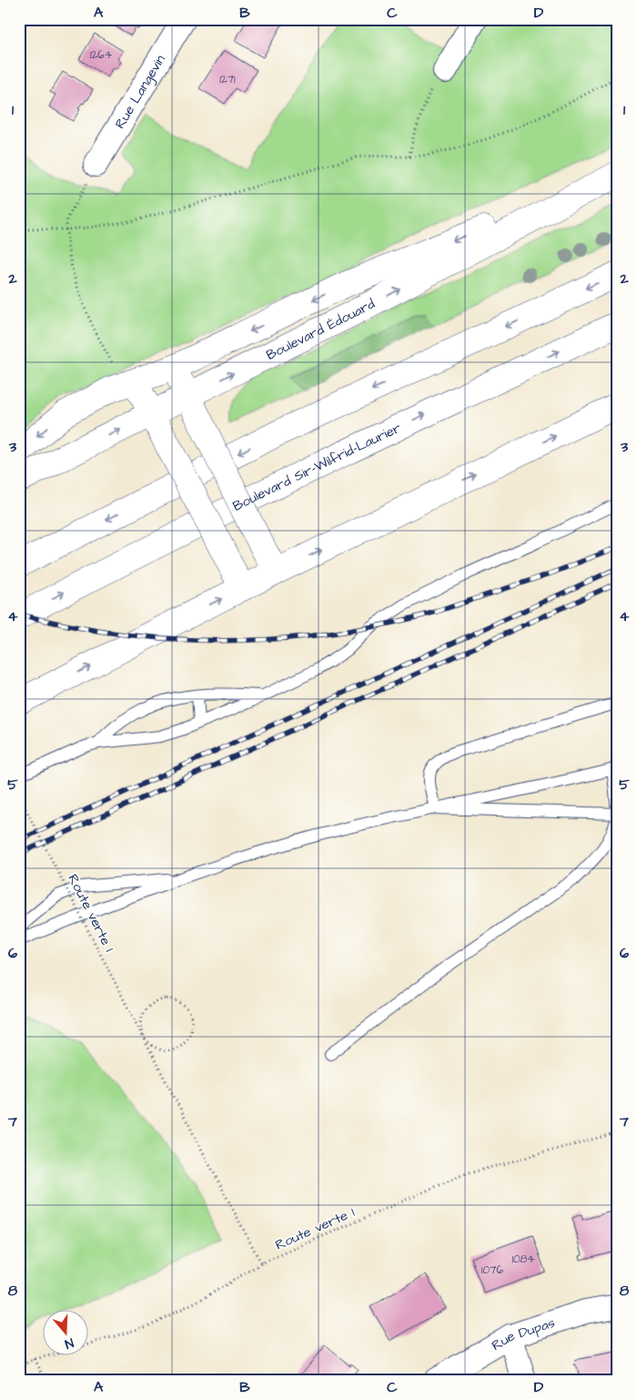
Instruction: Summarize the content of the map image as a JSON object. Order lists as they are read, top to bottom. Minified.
{"streets":{"main road":["Boulevard Édouard","Boulevard Sir-Wilfrid-Laurier"],"street":["Rue Langevin","Rue Dupas"],"path":["Route verte 1"]},"house_numbers":["1264","1271","1084","1076"],"north":"bottom","grid":{"columns":["A","B","C","D"],"rows":["1","2","3","4","5","6","7","8"]}}
